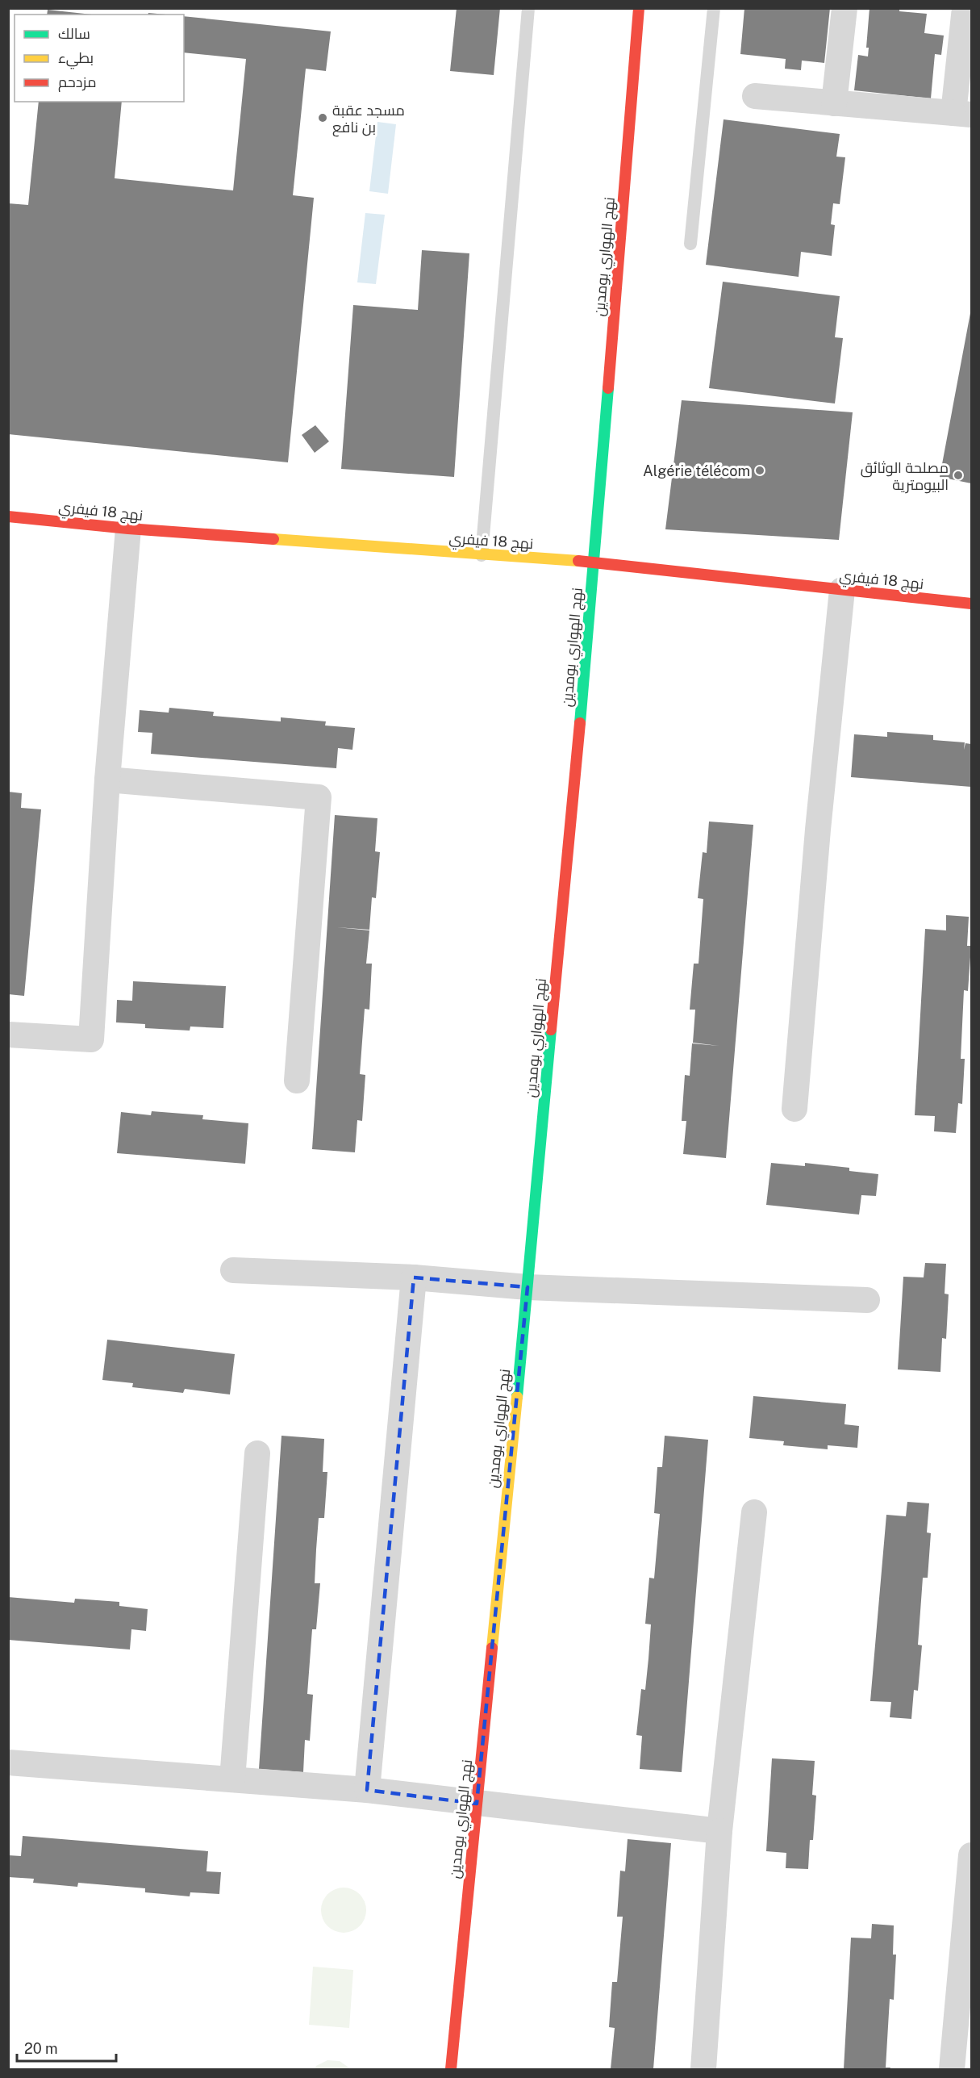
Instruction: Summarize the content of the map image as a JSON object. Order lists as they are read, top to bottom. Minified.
{"streets":{"main road":["نهج الهواري بومدين","نهج 18 فيفري"]},"crossings":[["نهج الهواري بومدين","نهج 18 فيفري"]],"places":["مسجد عقبة بن نافع","Algérie télécom","مصلحة الوثائق البيومترية"],"legend":["سالك","بطيء","مزدحم"],"scale_bar":"20 m"}
